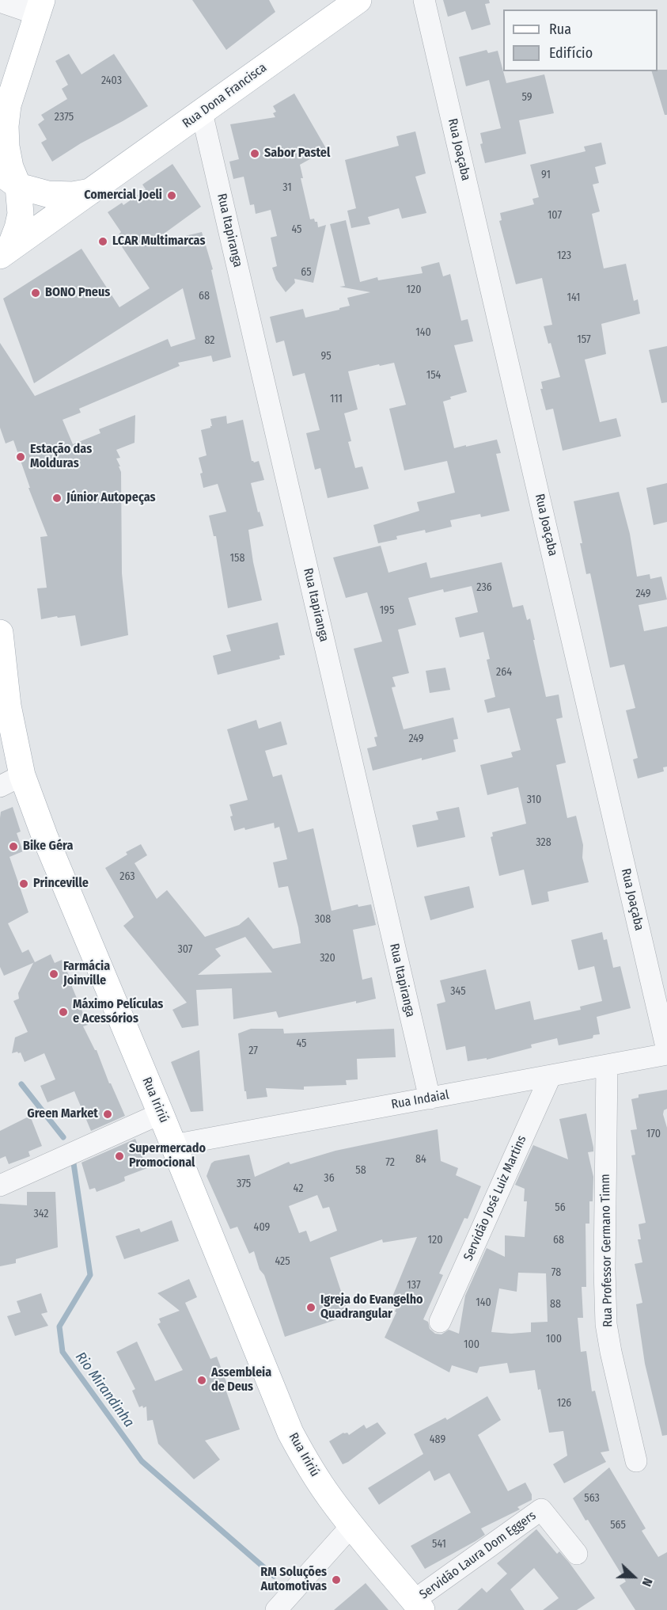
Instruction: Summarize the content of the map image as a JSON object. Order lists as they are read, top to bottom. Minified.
{"streets":{"main road":["Rua Dona Francisca","Rua Iririú"],"street":["Rua Joaçaba","Rua Itapiranga","Rua Indaial","Servidão José Luiz Martins","Rua Professor Germano Timm","Servidão Laura Dom Eggers"]},"crossings":[["Rua Dona Francisca","Rua Itapiranga"],["Rua Itapiranga","Rua Indaial"],["Rua Iririú","Rua Indaial"],["Rua Iririú","Servidão Laura Dom Eggers"],["Rua Indaial","Servidão José Luiz Martins"],["Rua Indaial","Rua Professor Germano Timm"]],"water":["Rio Mirandinha"],"places":["Sabor Pastel","Comercial Joeli","LCAR Multimarcas","BONO Pneus","Estação das Molduras","Júnior Autopeças","Bike Géra","Princeville","Farmácia Joinville","Máximo Películas e Acessórios","Green Market","Supermercado Promocional","Igreja do Evangelho Quadrangular","Assembleia de Deus","RM Soluções Automotivas"],"house_numbers":["2403","59","2375","91","31","107","45","123","65","120","68","141","140","157","82","95","154","111","158","236","249","195","264","249","310","328","263","308","307","320","345","45","27","170","84","72","58","36","375","42","56","342","409","120","68","425","78","137","140","88","100","100","126","489","563","565","541"],"legend":["Rua","Edifício"],"north":"right"}
